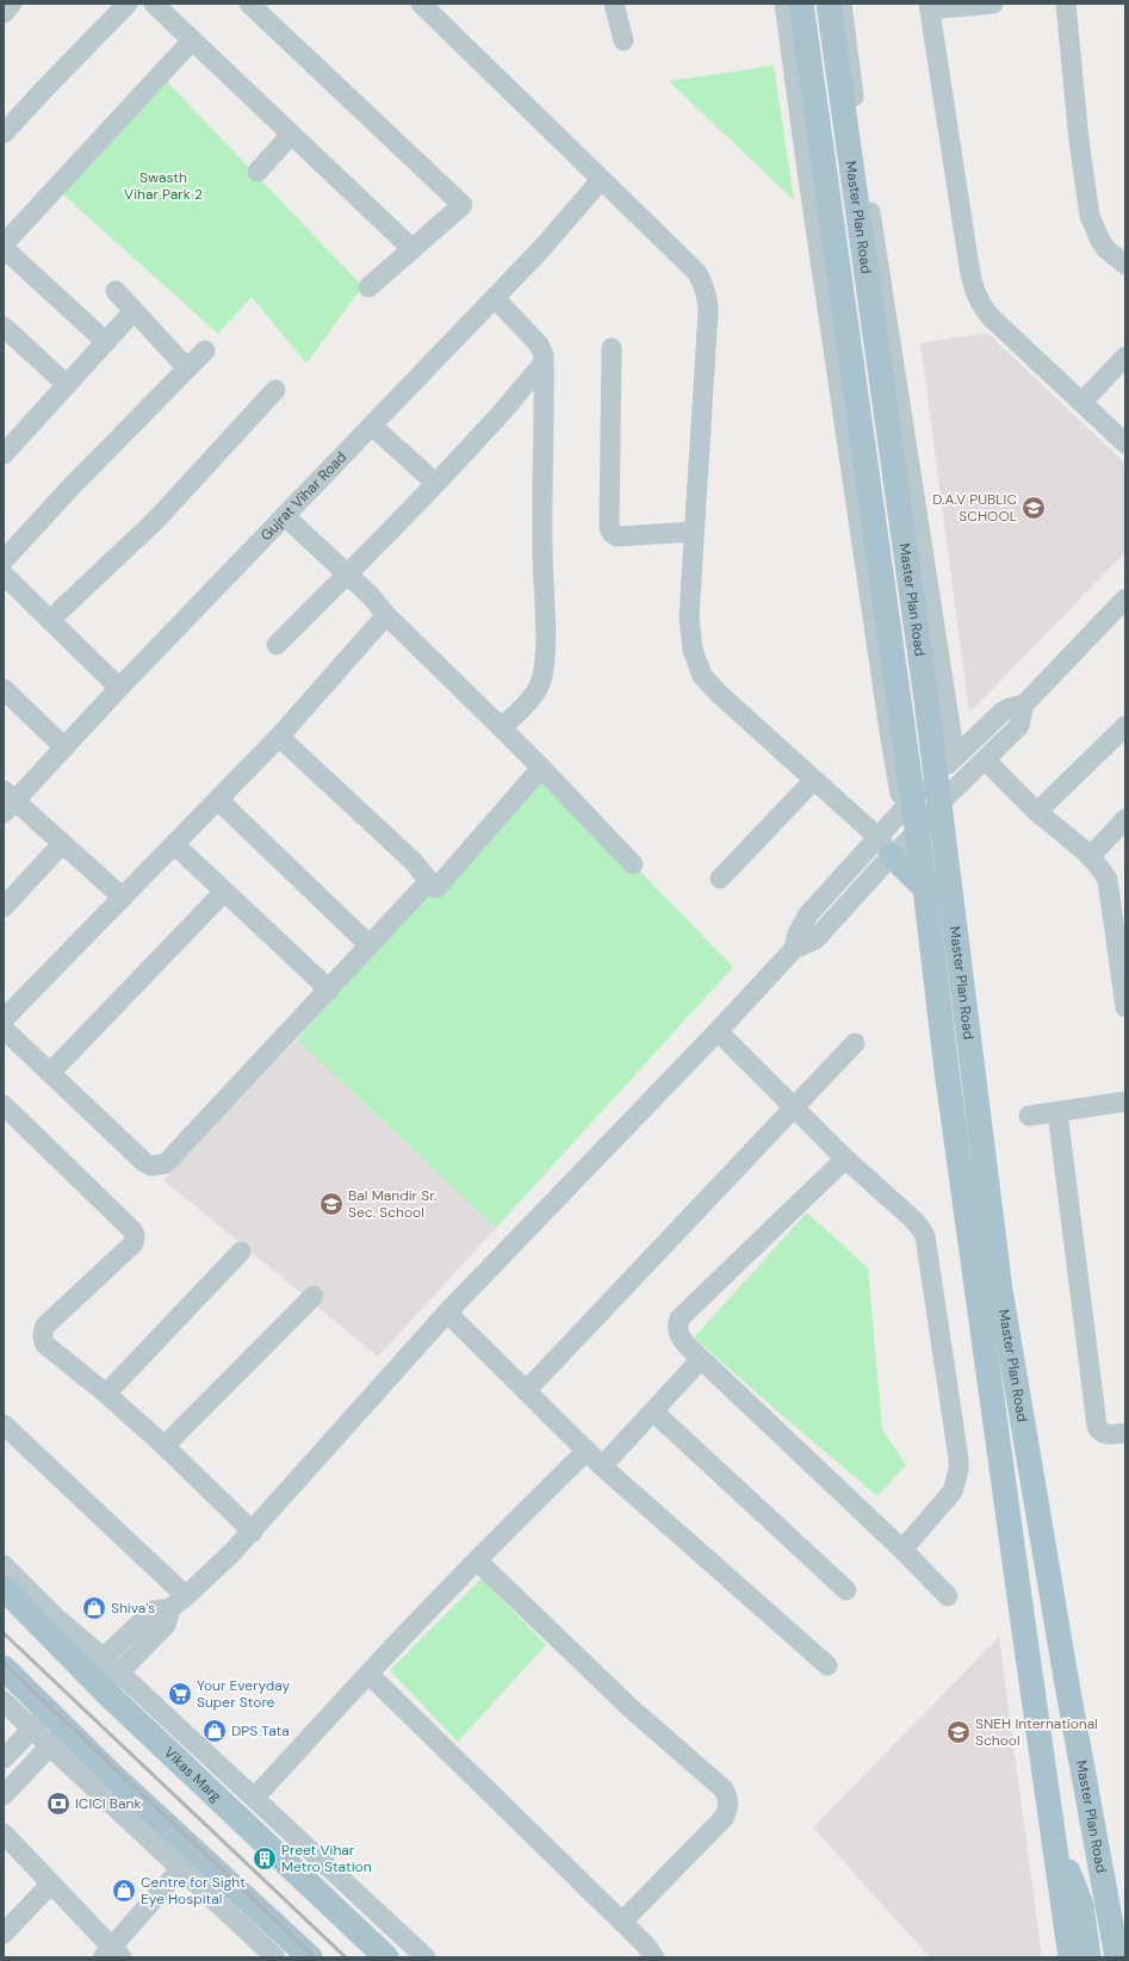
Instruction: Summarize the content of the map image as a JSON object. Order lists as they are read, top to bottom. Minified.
{"streets":{"main road":["Master Plan Road","Vikas Marg"],"street":["Gujrat Vihar Road"]},"parks":["Swasth Vihar Park 2"],"places":{"school or university":["D.A.V PUBLIC SCHOOL","Bal Mandir Sr. Sec. School","SNEH International School"],"shop":["Shiva's","DPS Tata","Centre for Sight Eye Hospital"],"supermarket":["Your Everyday Super Store"],"bank":["ICICI Bank"],"building":["Preet Vihar Metro Station"]}}
